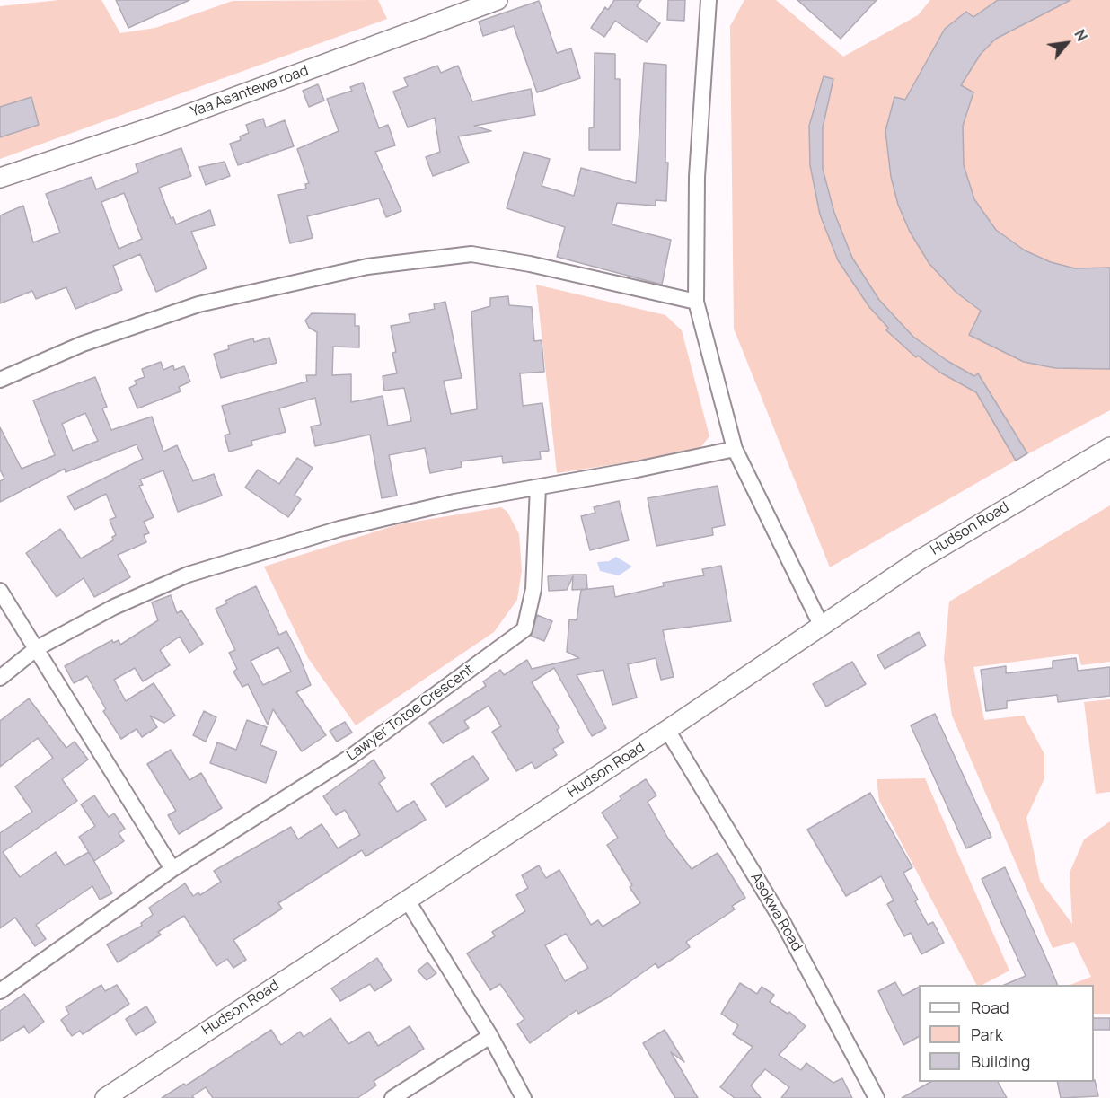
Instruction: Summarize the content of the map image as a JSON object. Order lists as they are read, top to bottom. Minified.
{"streets":{"street":["Yaa Asantewa road","Hudson Road","Lawyer Totoe Crescent","Asokwa Road"]},"crossings":[["Hudson Road","Asokwa Road"]],"legend":["Road","Park","Building"],"north":"top right"}
